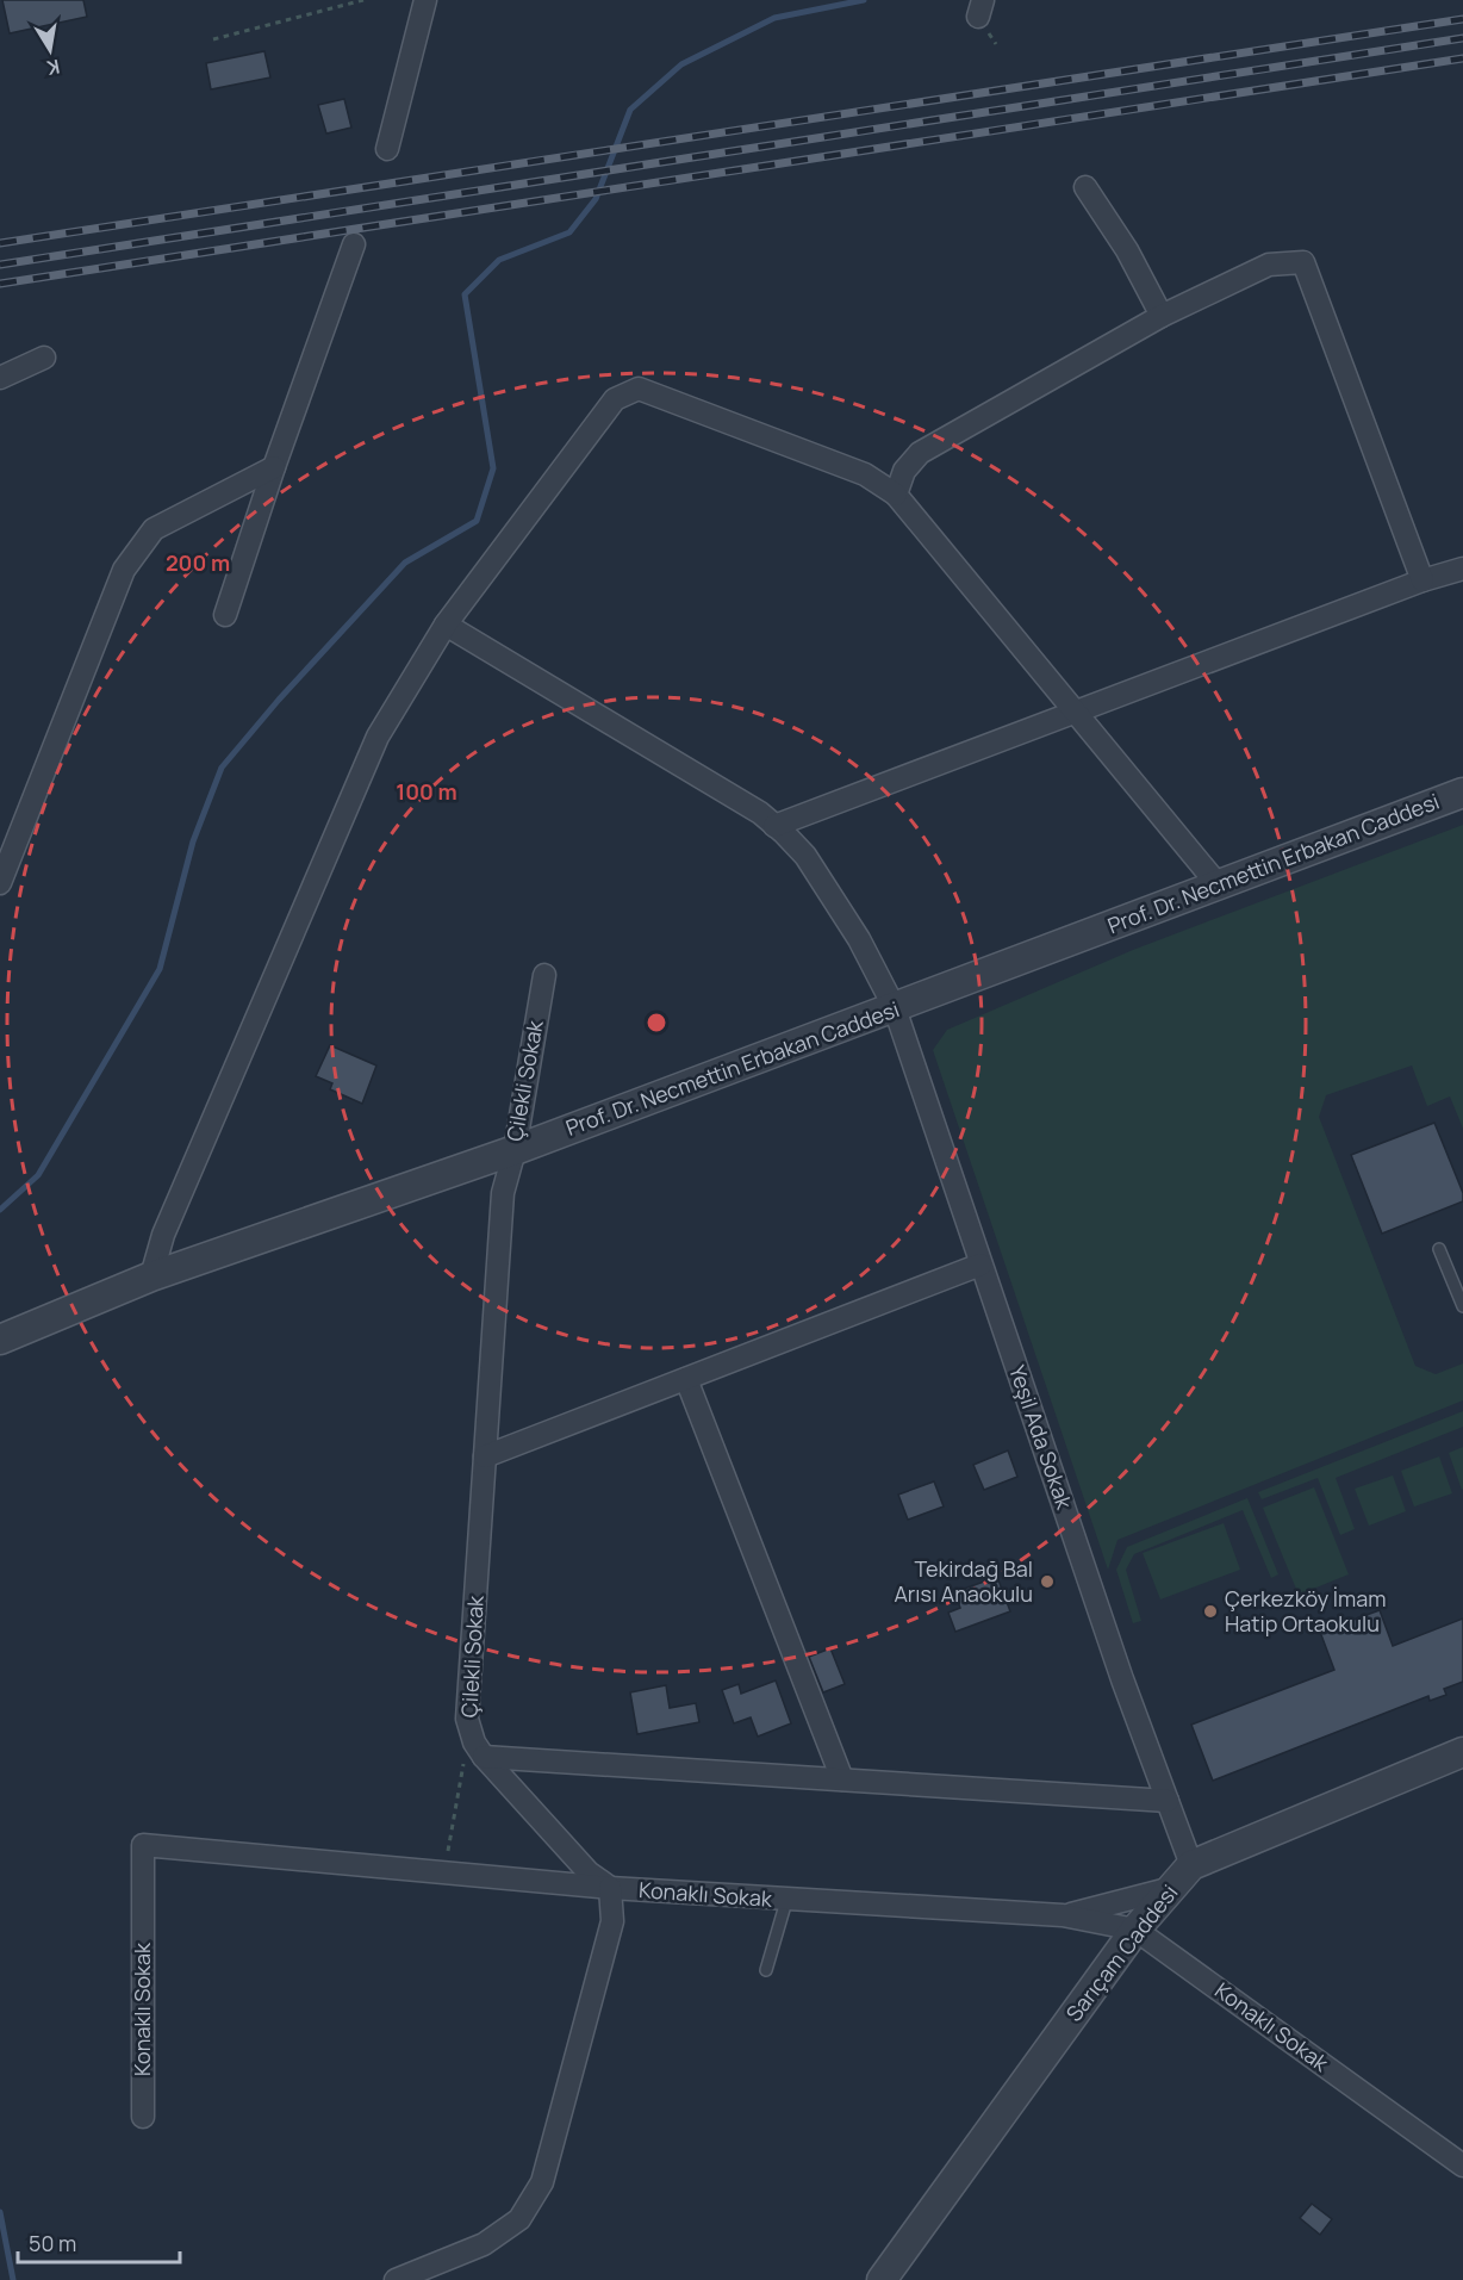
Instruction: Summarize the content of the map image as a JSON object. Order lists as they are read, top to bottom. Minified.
{"streets":{"street":["Prof. Dr. Necmettin Erbakan Caddesi","Çilekli Sokak","Yeşil Ada Sokak","Konaklı Sokak","Sarıçam Caddesi"]},"crossings":[["Prof. Dr. Necmettin Erbakan Caddesi","Çilekli Sokak"],["Prof. Dr. Necmettin Erbakan Caddesi","Yeşil Ada Sokak"],["Yeşil Ada Sokak","Sarıçam Caddesi"],["Konaklı Sokak","Sarıçam Caddesi"]],"places":["Tekirdağ Bal Arısı Anaokulu","Çerkezköy İmam Hatip Ortaokulu"],"scale_bar":"50 m","north":"bottom","rings":["200 m","100 m"]}
